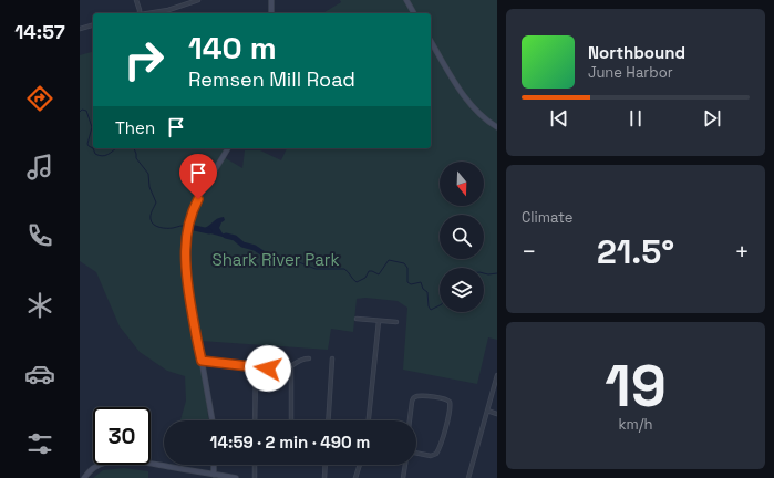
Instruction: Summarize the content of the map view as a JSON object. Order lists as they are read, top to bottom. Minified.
{"parks":["Shark River Park"],"north":"bottom","page":{"tabs":"14:57","turn":["140 m","Remsen Mill Road"],"song":["Northbound","June Harbor"],"then":"Then","tile":["Climate",["19","km/h"]],"heat":["−","21.5°","+"],"limit":"30","trip":"14:59 · 2 min · 490 m"}}
